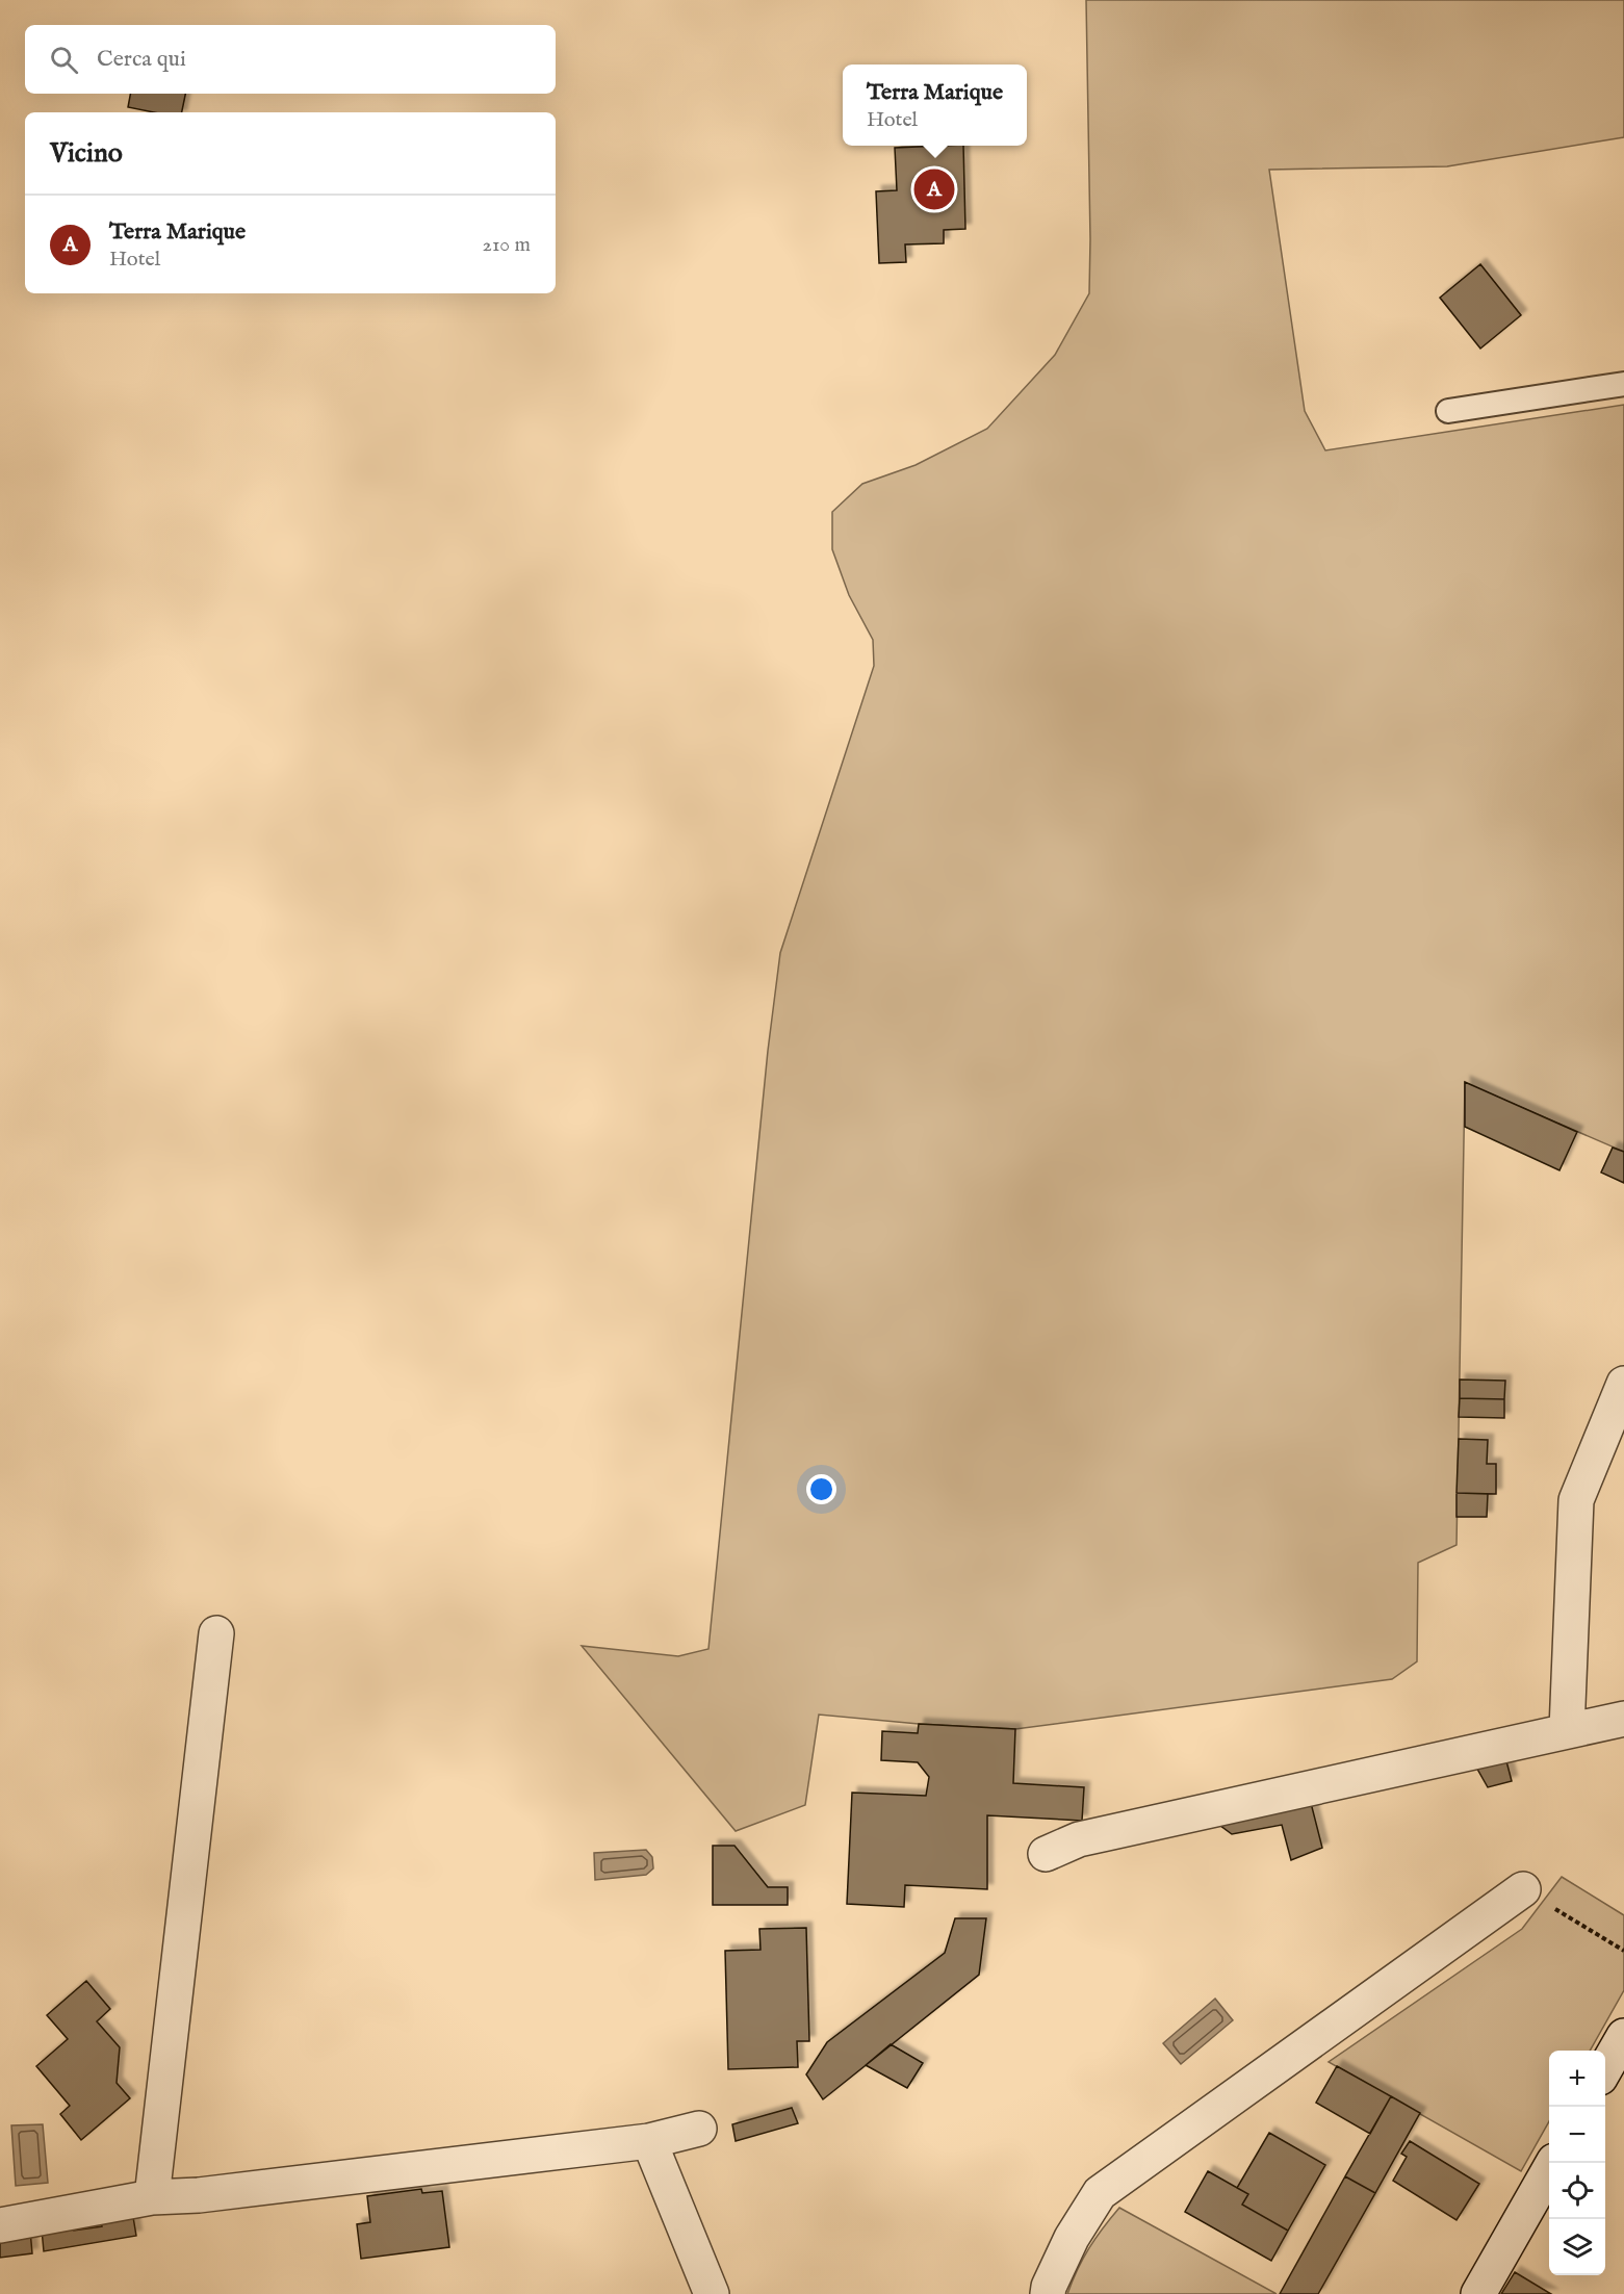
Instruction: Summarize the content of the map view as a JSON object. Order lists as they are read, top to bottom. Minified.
{"page":{"search":"Cerca qui","popup":["Terra Marique","Hotel"],"heading":"Vicino","pins":"A","list":[{"mark":"A","name":"Terra Marique","note":"Hotel","value":"210 m"}],"map_buttons":["+","−"]}}
